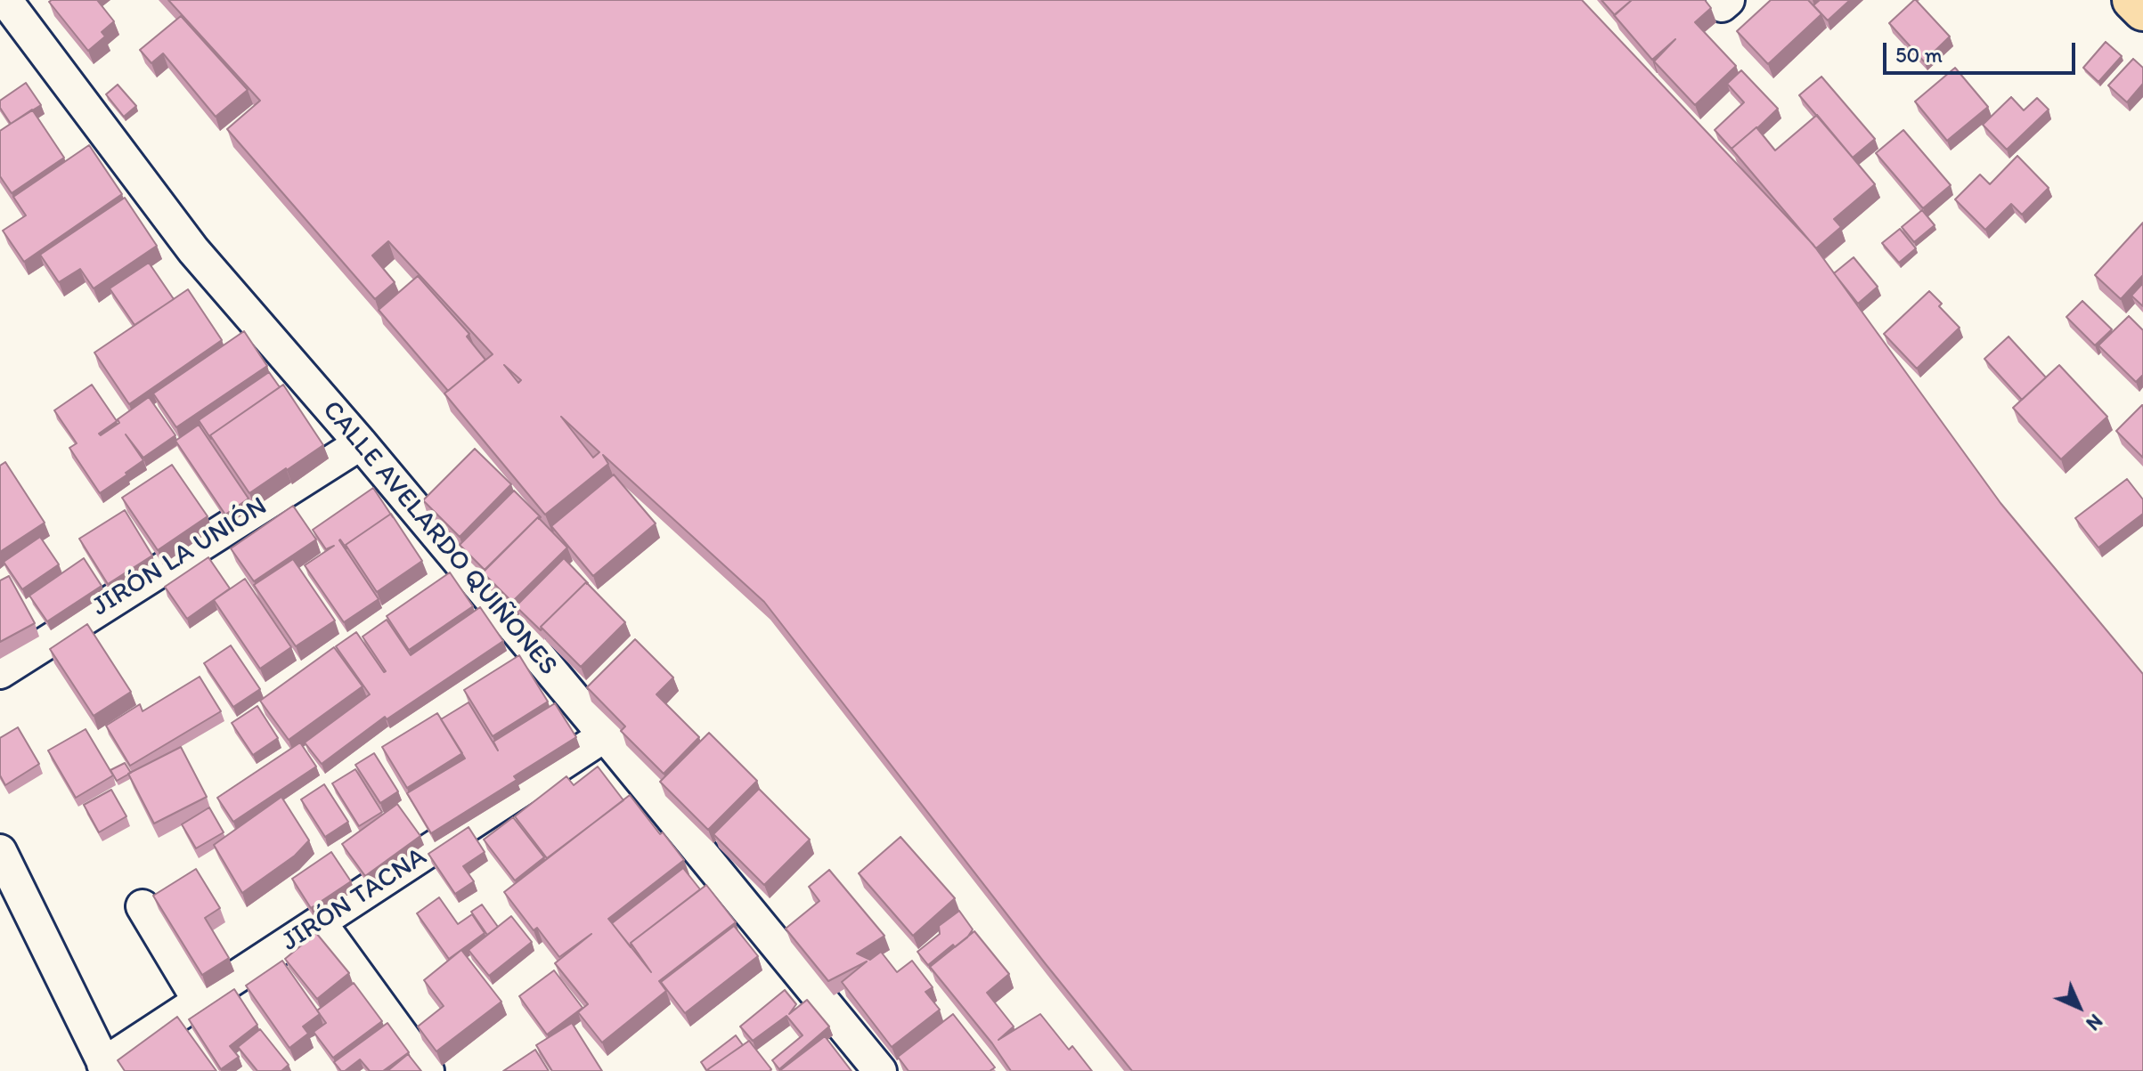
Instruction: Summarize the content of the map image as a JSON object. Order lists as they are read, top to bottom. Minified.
{"streets":{"street":["CALLE AVELARDO QUIÑONES","JIRÓN LA UNIÓN","JIRÓN TACNA"]},"crossings":[["CALLE AVELARDO QUIÑONES","JIRÓN LA UNIÓN"],["CALLE AVELARDO QUIÑONES","JIRÓN TACNA"]],"scale_bar":"50 m","north":"bottom right"}
